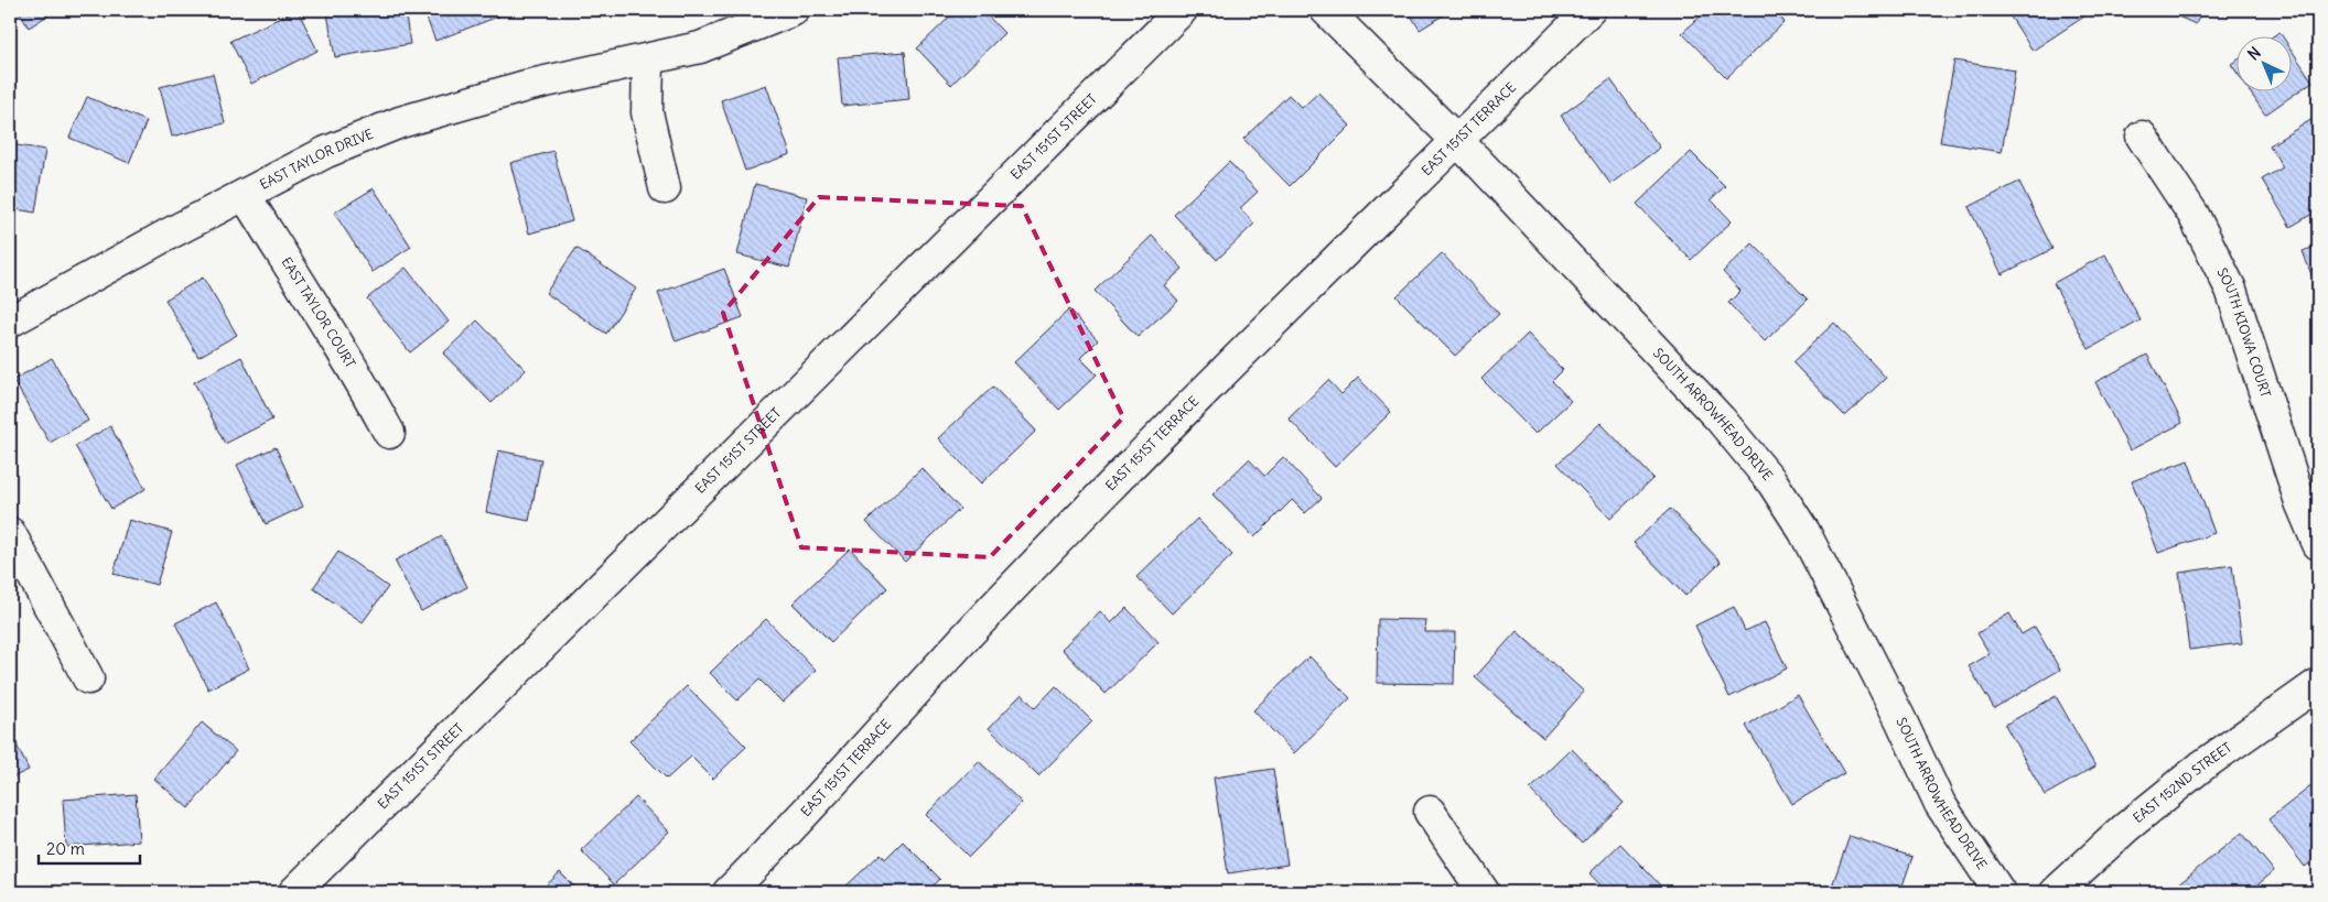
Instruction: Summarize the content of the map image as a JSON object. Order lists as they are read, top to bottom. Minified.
{"streets":{"street":["EAST 151ST TERRACE","EAST 151ST STREET","EAST TAYLOR DRIVE","EAST TAYLOR COURT","SOUTH KIOWA COURT","SOUTH ARROWHEAD DRIVE","EAST 152ND STREET"]},"crossings":[["EAST 151ST TERRACE","SOUTH ARROWHEAD DRIVE"],["EAST TAYLOR DRIVE","EAST TAYLOR COURT"]],"scale_bar":"20 m","north":"top left"}
